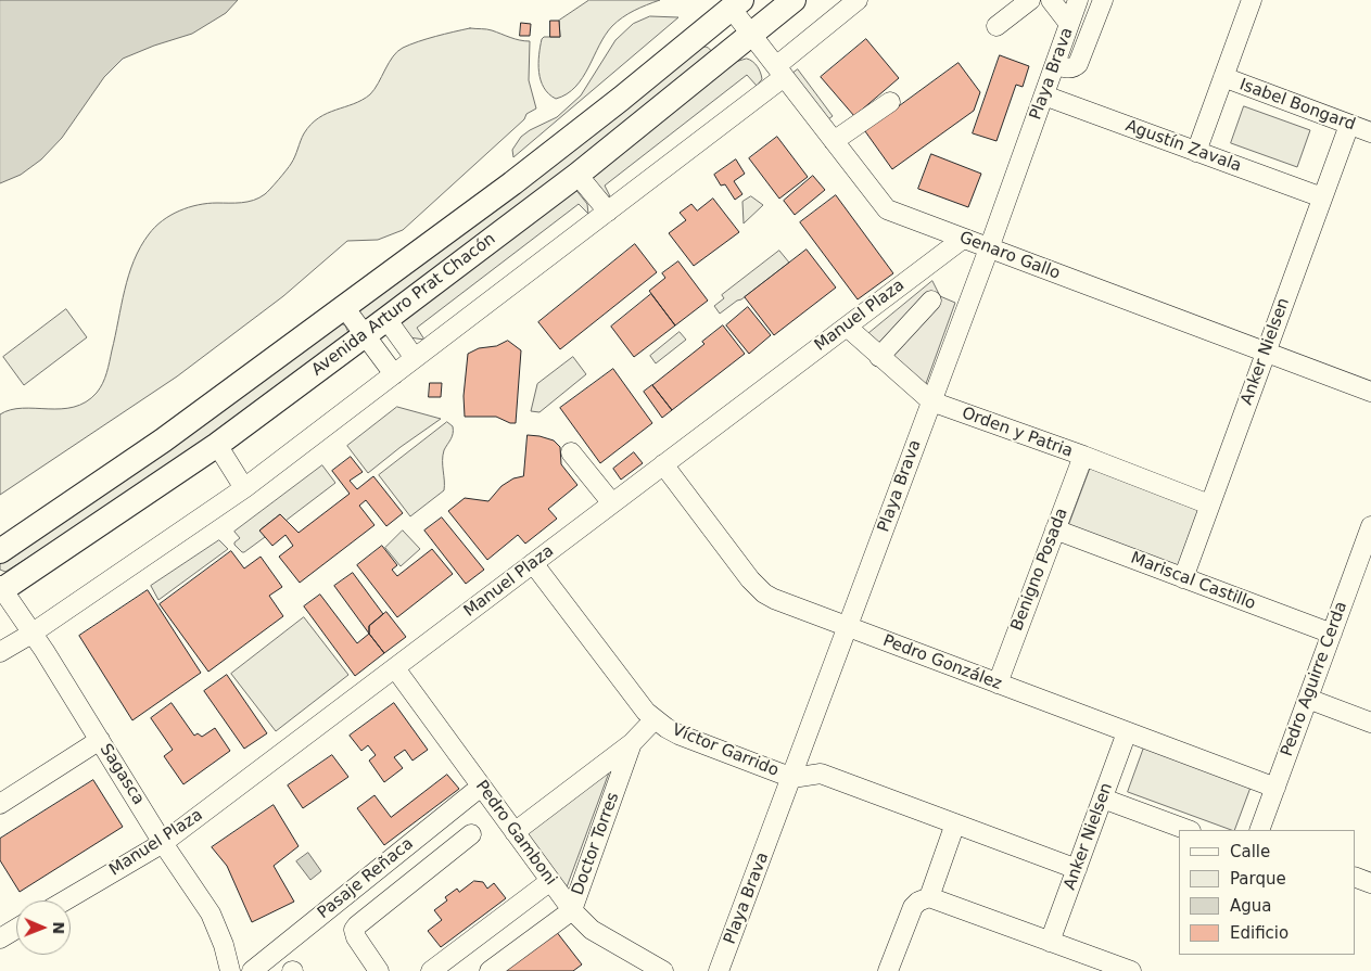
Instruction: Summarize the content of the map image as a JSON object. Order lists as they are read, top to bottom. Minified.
{"streets":{"main road":["Avenida Arturo Prat Chacón"],"street":["Playa Brava","Isabel Bongard","Agustín Zavala","Genaro Gallo","Manuel Plaza","Anker Nielsen","Orden y Patria","Benigno Posada","Mariscal Castillo","Pedro González","Pedro Aguirre Cerda","Víctor Garrido","Sagasca","Pedro Gamboni","Doctor Torres","Pasaje Reñaca"]},"crossings":[["Playa Brava","Agustín Zavala"],["Playa Brava","Genaro Gallo"],["Playa Brava","Orden y Patria"],["Playa Brava","Pedro González"],["Playa Brava","Víctor Garrido"],["Isabel Bongard","Anker Nielsen"],["Agustín Zavala","Anker Nielsen"],["Genaro Gallo","Avenida Arturo Prat Chacón"],["Genaro Gallo","Manuel Plaza"],["Genaro Gallo","Anker Nielsen"],["Avenida Arturo Prat Chacón","Sagasca"],["Manuel Plaza","Orden y Patria"],["Manuel Plaza","Pedro González"],["Manuel Plaza","Víctor Garrido"],["Manuel Plaza","Sagasca"],["Manuel Plaza","Pedro Gamboni"],["Anker Nielsen","Orden y Patria"],["Anker Nielsen","Mariscal Castillo"],["Anker Nielsen","Pedro González"],["Anker Nielsen","Víctor Garrido"],["Orden y Patria","Benigno Posada"],["Benigno Posada","Mariscal Castillo"],["Benigno Posada","Pedro González"],["Mariscal Castillo","Pedro Aguirre Cerda"],["Pedro González","Pedro Aguirre Cerda"],["Pedro Gamboni","Doctor Torres"],["Pedro Gamboni","Pasaje Reñaca"]],"legend":["Calle","Parque","Agua","Edificio"],"north":"right"}
